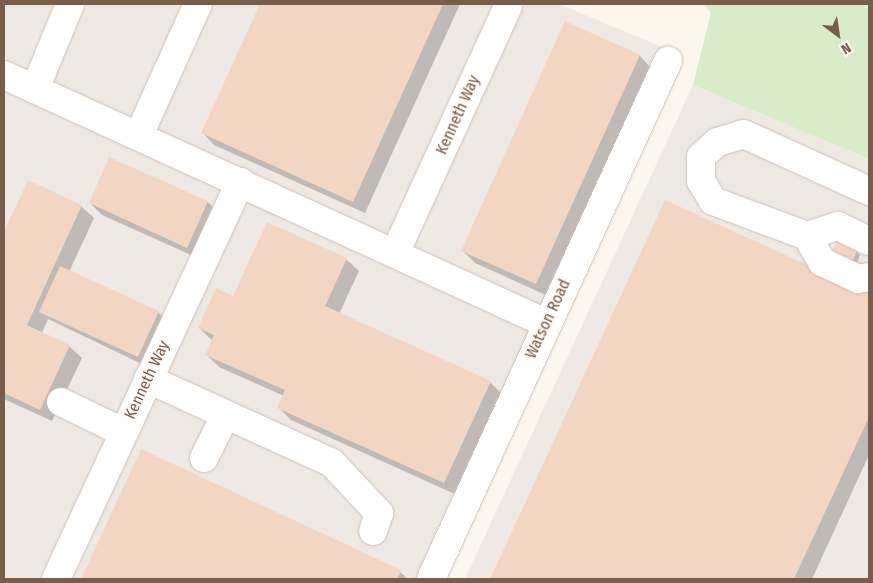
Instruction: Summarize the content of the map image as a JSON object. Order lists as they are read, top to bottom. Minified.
{"streets":{"street":["Kenneth Way","Watson Road"]},"north":"bottom right"}
